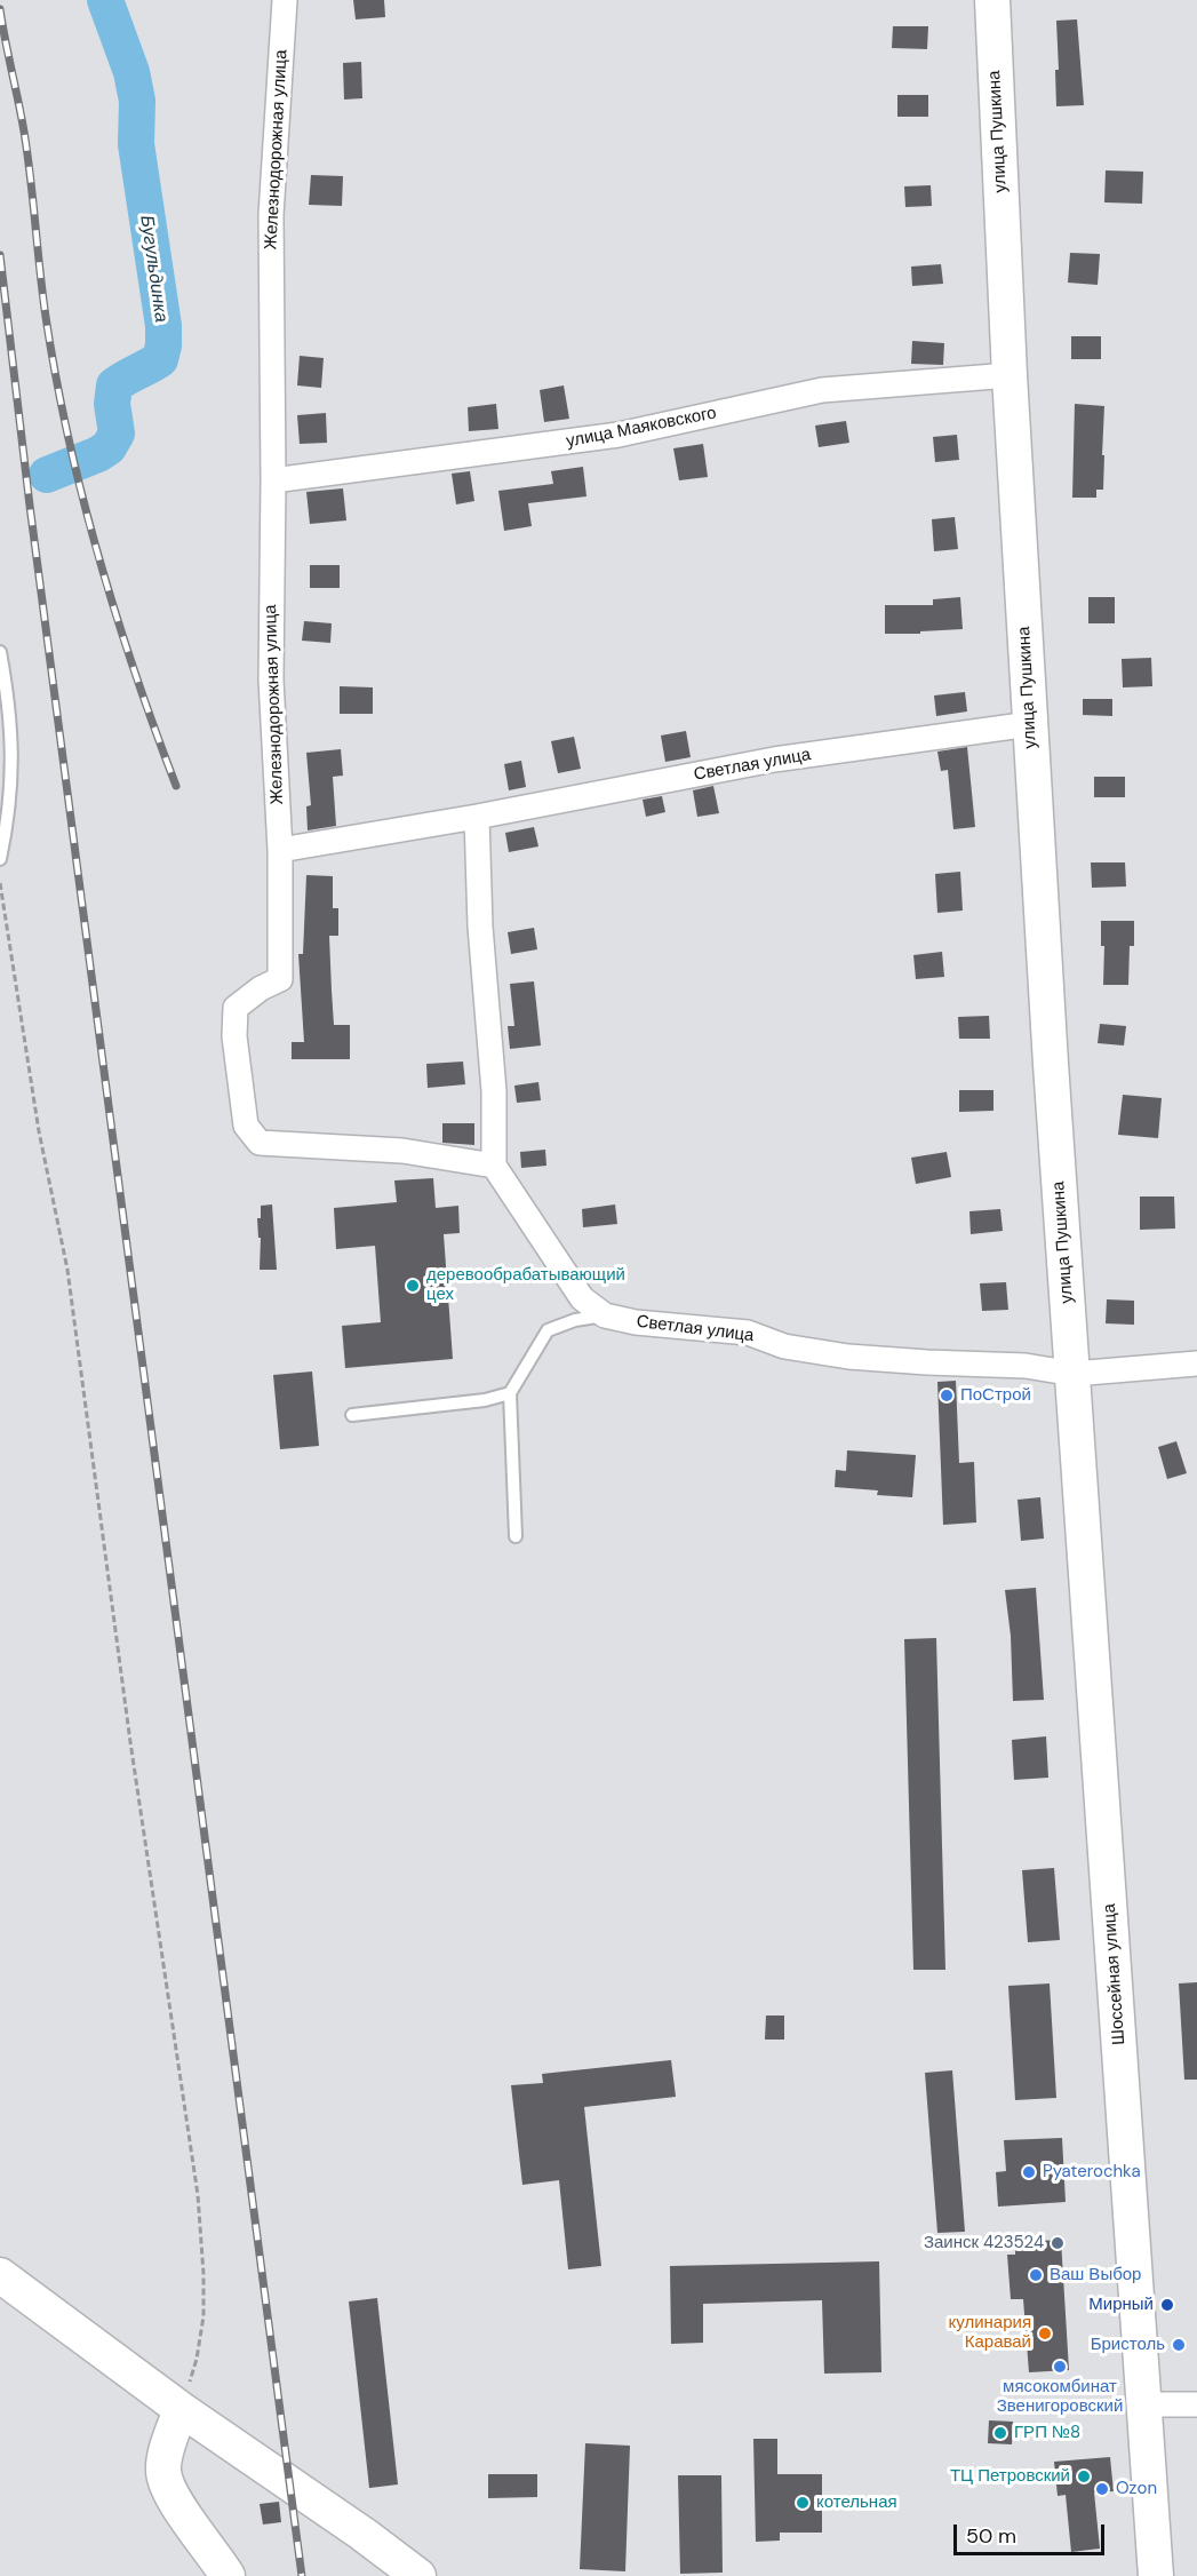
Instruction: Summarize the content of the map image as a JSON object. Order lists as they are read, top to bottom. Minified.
{"streets":{"main road":["улица Пушкина","Шоссейная улица"],"street":["Железнодорожная улица","улица Маяковского","Светлая улица"]},"crossings":[["улица Пушкина","улица Маяковского"],["улица Пушкина","Светлая улица"],["улица Пушкина","Шоссейная улица"],["Железнодорожная улица","улица Маяковского"],["Железнодорожная улица","Светлая улица"],["Светлая улица","Шоссейная улица"]],"water":["Бугульдинка"],"places":["деревообрабатывающий цех","ПоСтрой","Pyaterochka","Заинск 423524","Ваш Выбор","Мирный","кулинария Каравай","Бристоль","мясокомбинат Звенигоровский","ГРП №8","ТЦ Петровский","Ozon","котельная"],"scale_bar":"50 m"}
